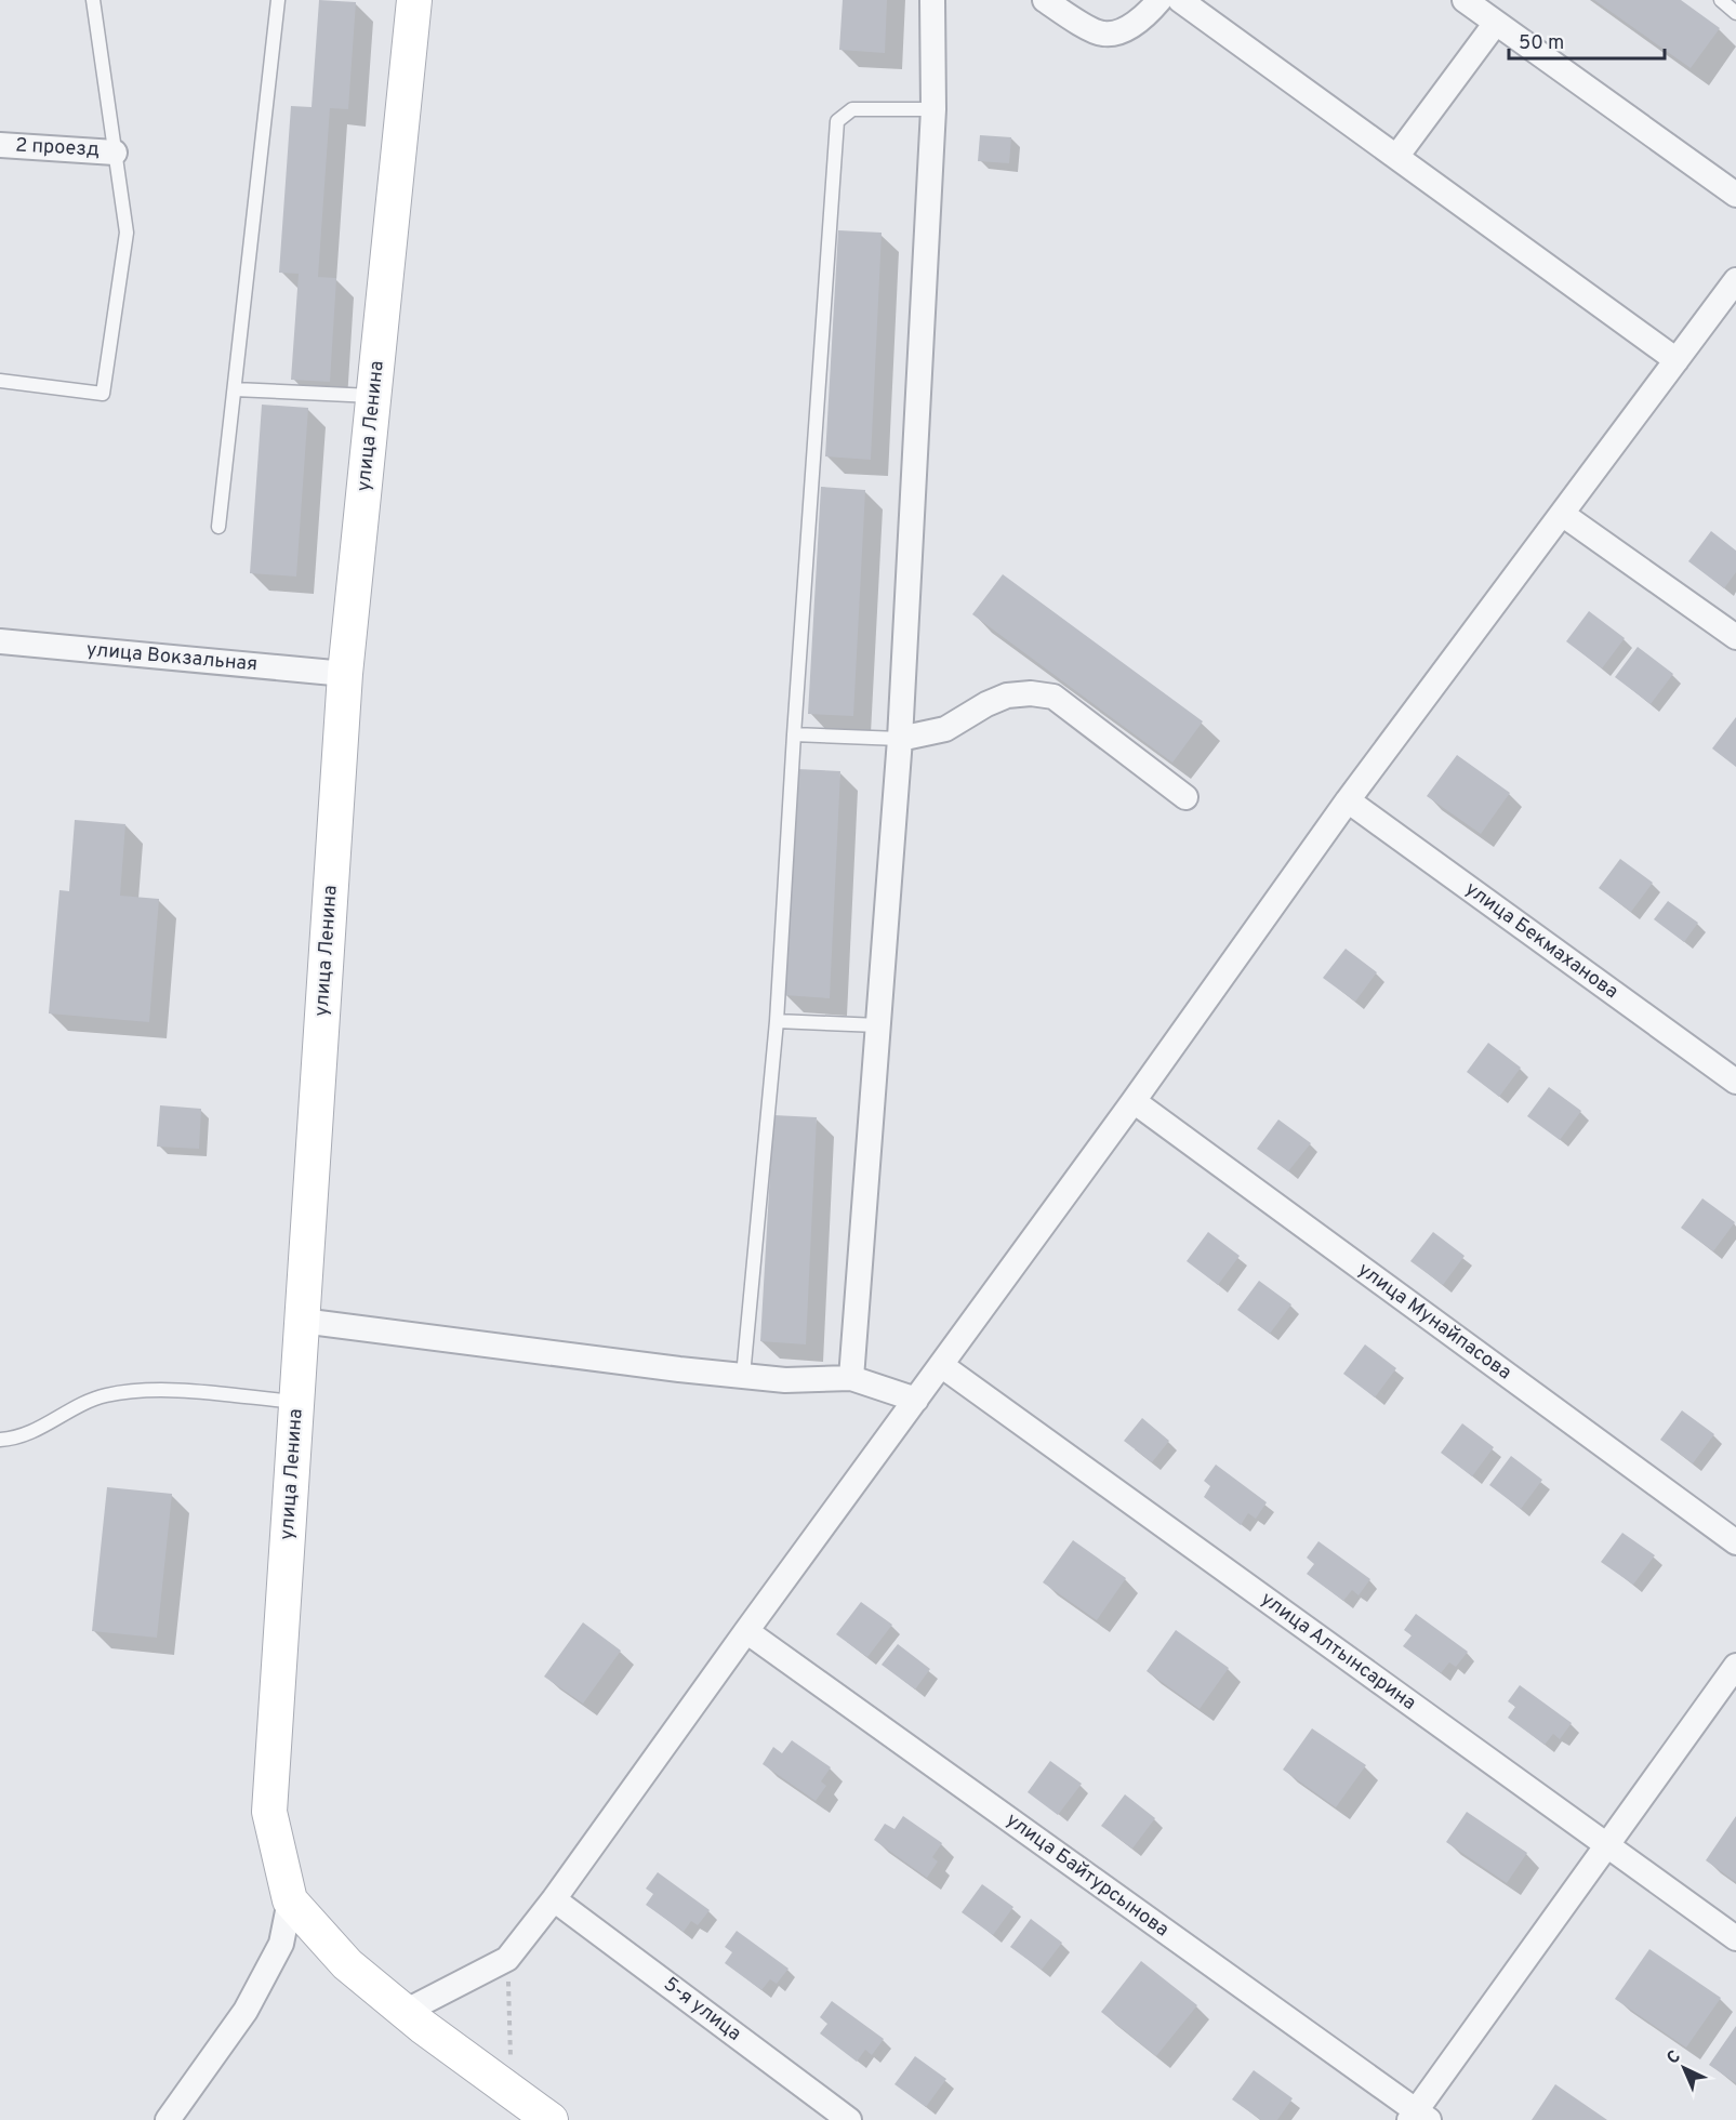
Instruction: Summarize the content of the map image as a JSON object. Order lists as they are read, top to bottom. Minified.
{"streets":{"street":["2 проезд","улица Ленина","улица Вокзальная","улица Бекмаханова","улица Мунайпасова","улица Алтынсарина","улица Байтурсынова","5-я улица"]},"crossings":[["улица Ленина","улица Вокзальная"]],"scale_bar":"50 m","north":"top left"}
